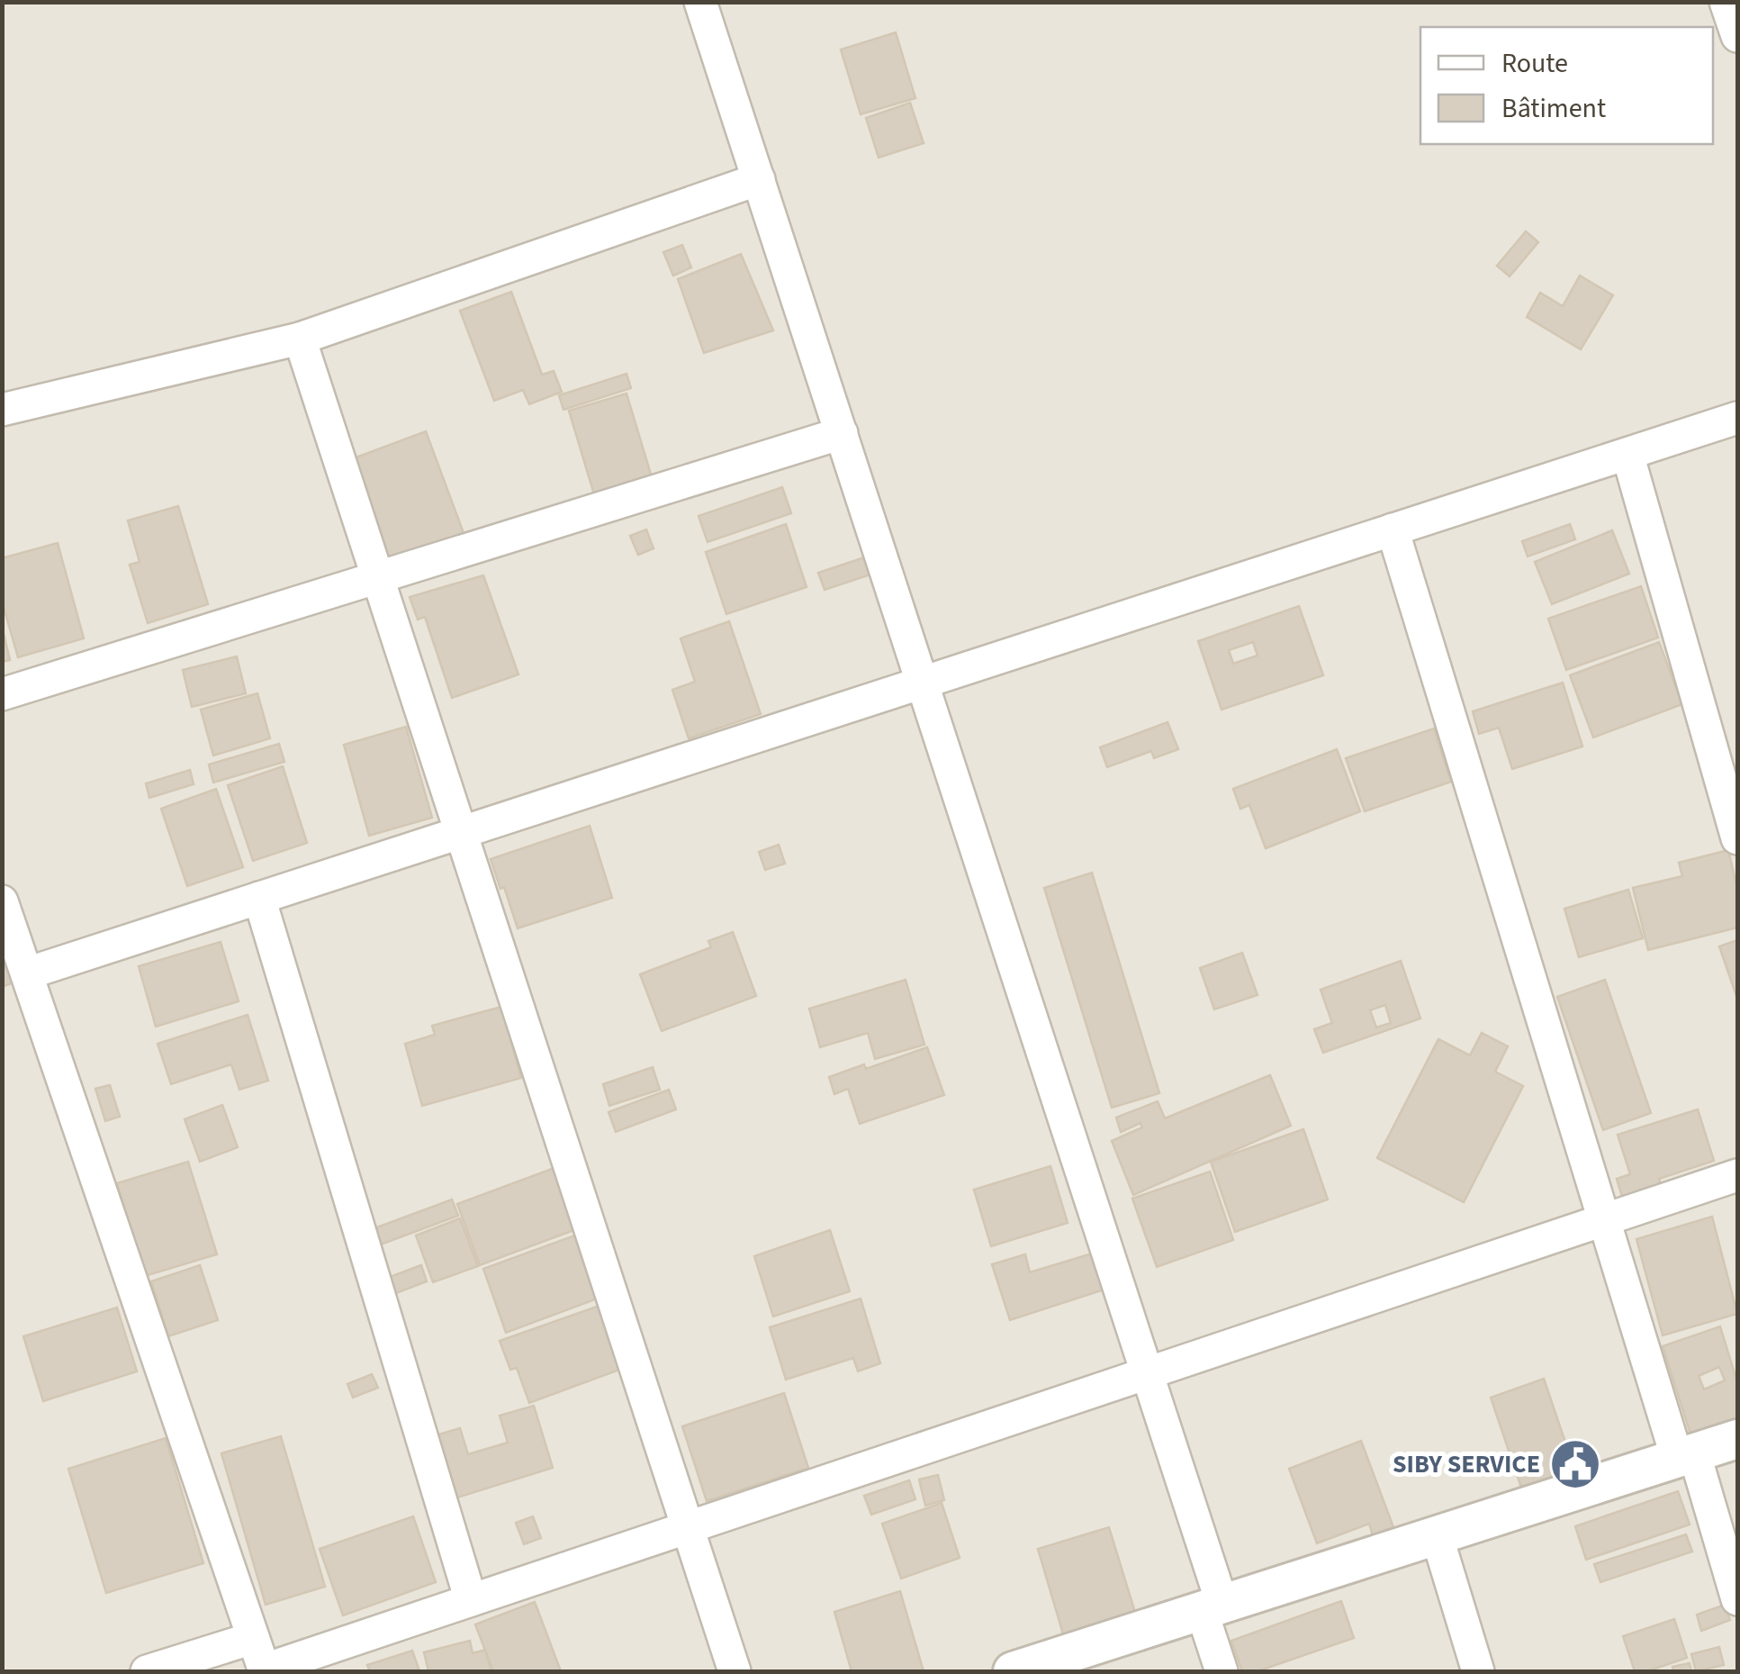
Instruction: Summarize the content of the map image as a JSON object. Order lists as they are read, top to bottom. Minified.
{"places":{"public building":["SIBY SERVICE"]},"legend":["Route","Bâtiment"]}
